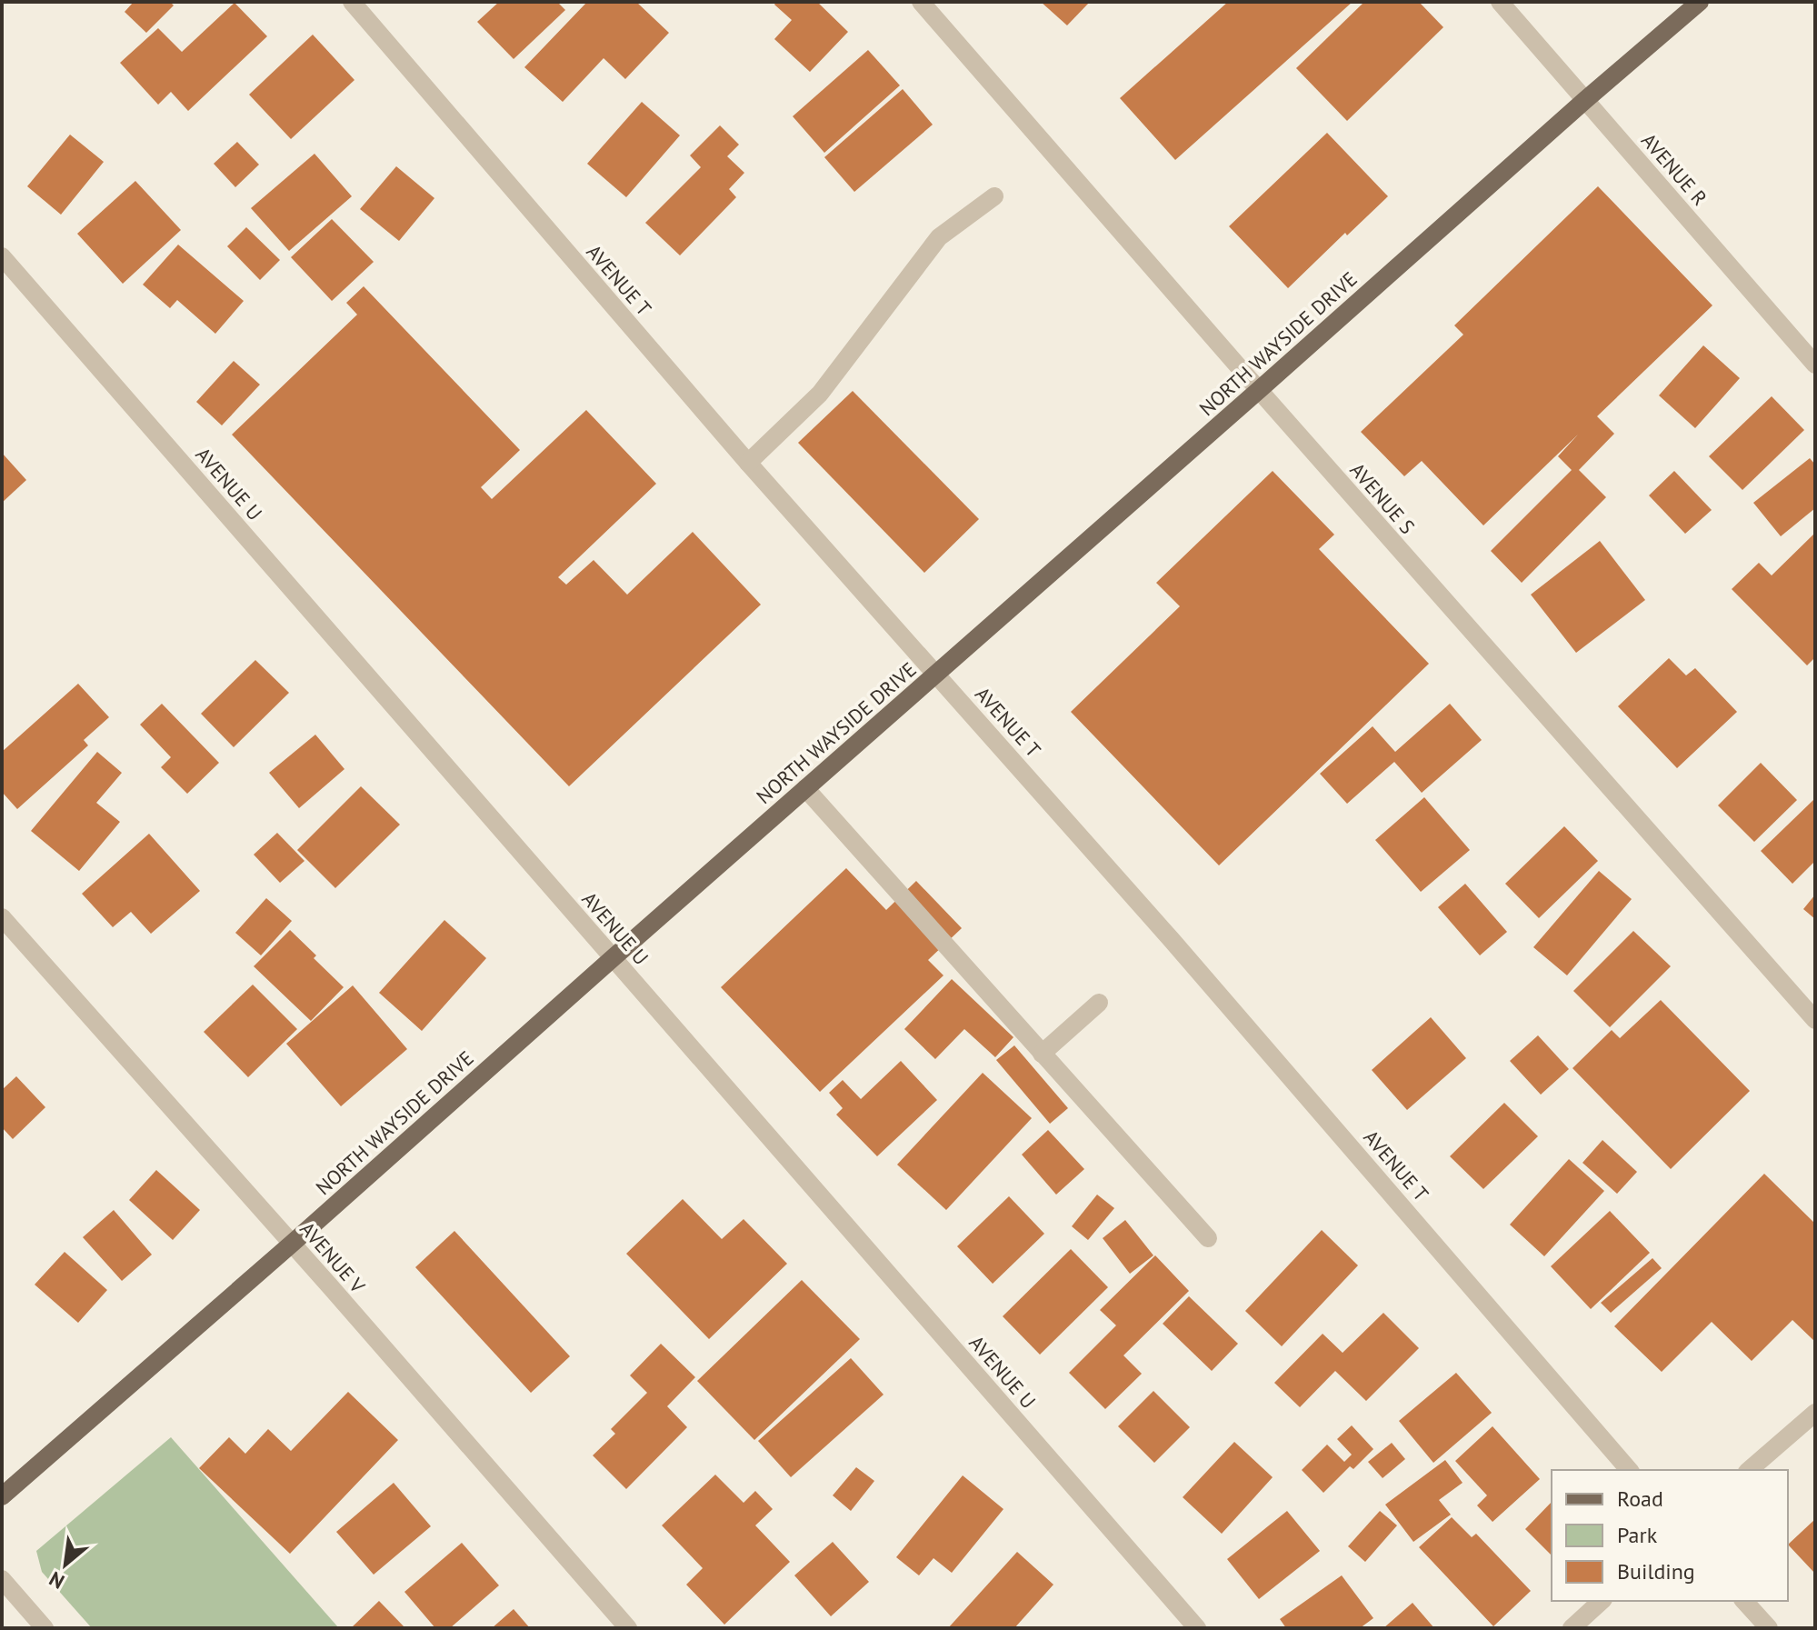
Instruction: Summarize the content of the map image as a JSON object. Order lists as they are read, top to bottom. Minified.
{"streets":{"main road":["NORTH WAYSIDE DRIVE"],"street":["AVENUE R","AVENUE T","AVENUE U","AVENUE S","AVENUE V"]},"crossings":[["AVENUE R","NORTH WAYSIDE DRIVE"],["AVENUE T","NORTH WAYSIDE DRIVE"],["NORTH WAYSIDE DRIVE","AVENUE U"],["NORTH WAYSIDE DRIVE","AVENUE S"],["NORTH WAYSIDE DRIVE","AVENUE V"]],"legend":["Road","Park","Building"],"north":"bottom left"}
